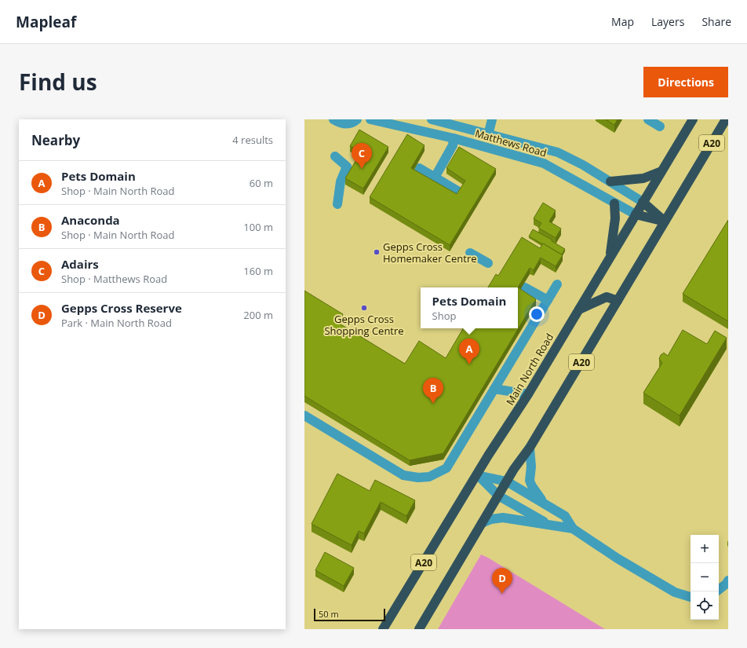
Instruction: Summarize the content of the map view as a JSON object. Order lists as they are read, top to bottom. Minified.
{"streets":{"highway":["A20","Main North Road"],"street":["Matthews Road"]},"crossings":[["Matthews Road","Main North Road"]],"places":["Gepps Cross Homemaker Centre","Gepps Cross Shopping Centre"],"scale_bar":"50 m","page":{"header":"Mapleaf","nav":["Map","Layers","Share"],"title":"Find us","buttons":"Directions","heading":["Nearby","4 results"],"pins":["C","A","B","D"],"list":[{"mark":"A","name":"Pets Domain","note":"Shop · Main North Road","value":"60 m"},{"mark":"B","name":"Anaconda","note":"Shop · Main North Road","value":"100 m"},{"mark":"C","name":"Adairs","note":"Shop · Matthews Road","value":"160 m"},{"mark":"D","name":"Gepps Cross Reserve","note":"Park · Main North Road","value":"200 m"}],"popup":["Pets Domain","Shop"],"map_buttons":["+","−"],"scale":"50 m"}}
